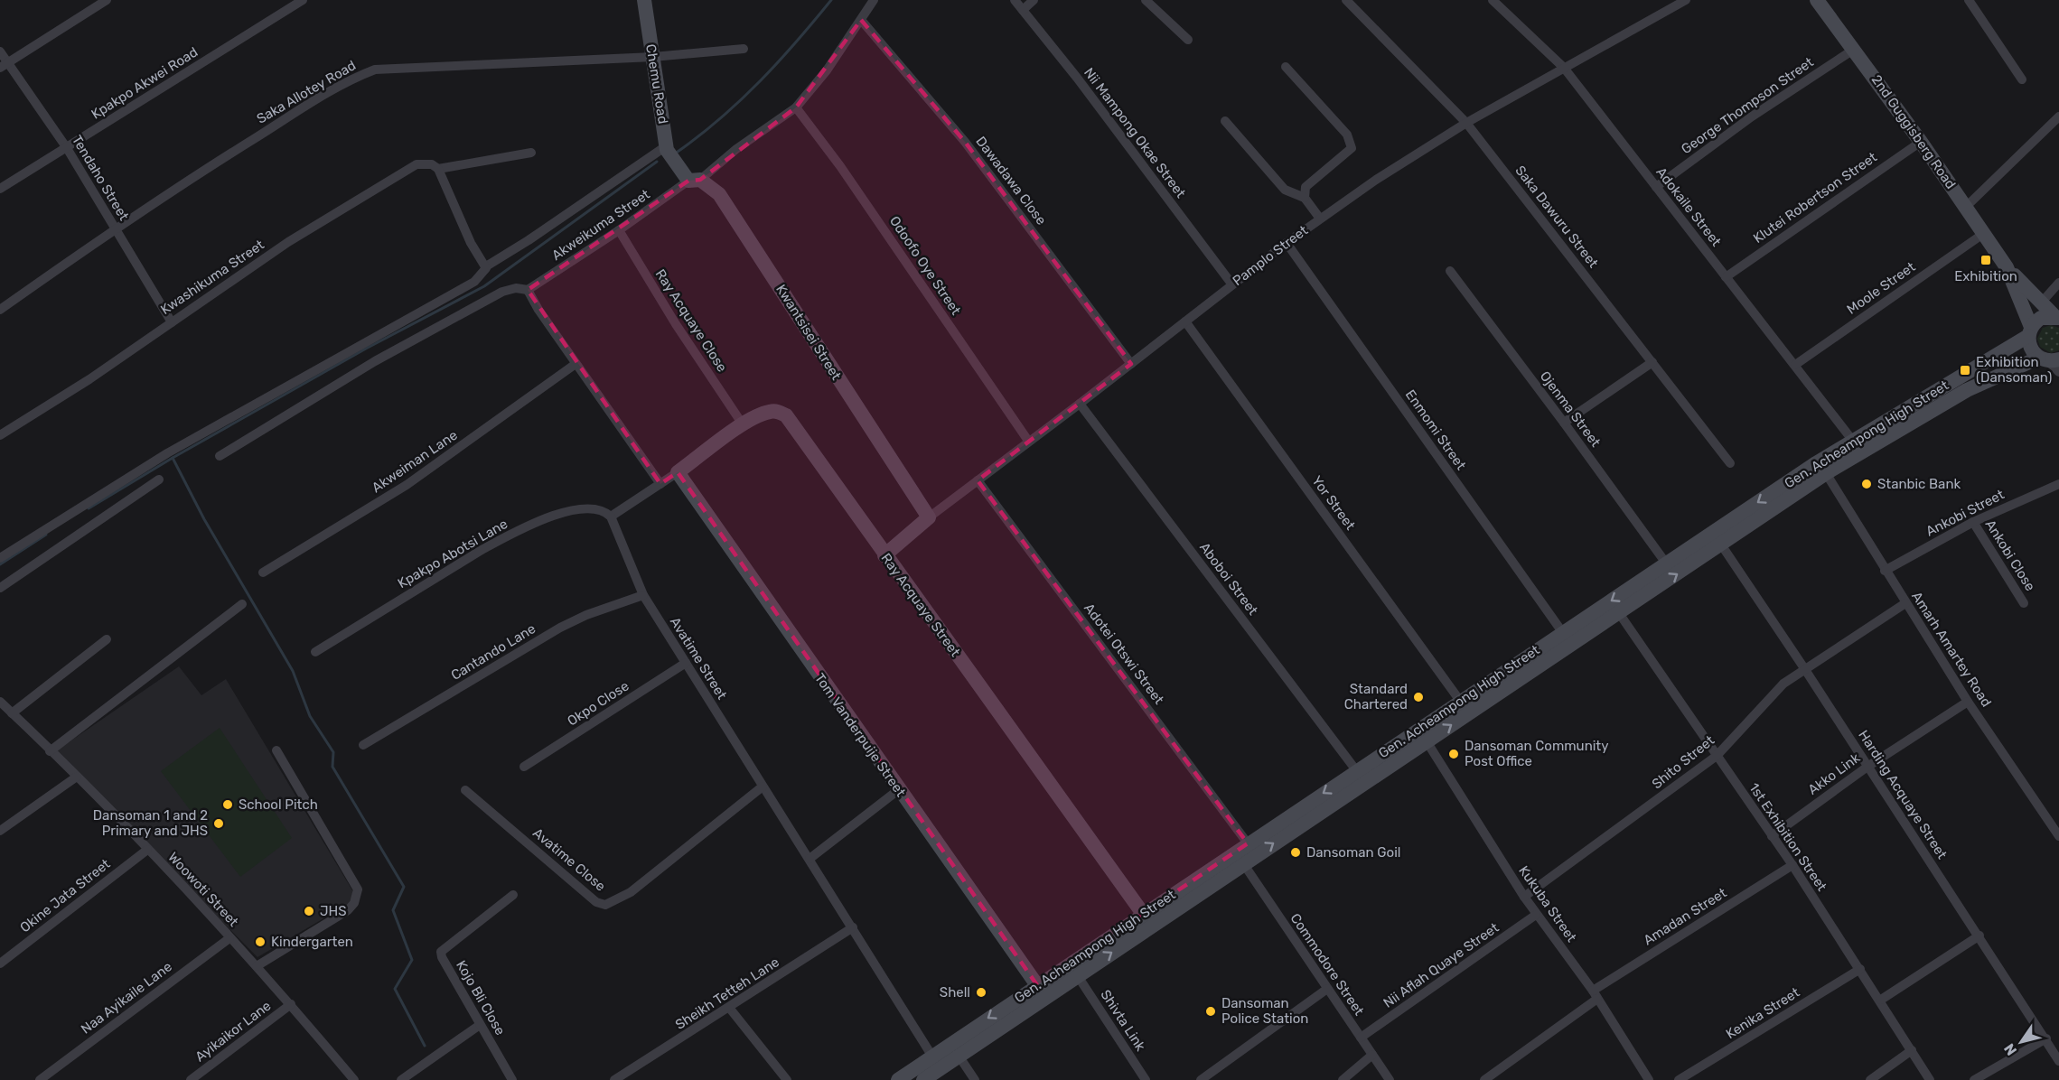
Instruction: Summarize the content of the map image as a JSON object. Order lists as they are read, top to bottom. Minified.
{"streets":{"main road":["Chemu Road","2nd Guggisberg Road","Pamplo Street","Kwantsisei Street","Gen. Acheampong High Street","Ray Acquaye Street","Tom Vanderpuije Street"],"street":["Kpakpo Akwei Road","Saka Allotey Road","George Thompson Street","Nii Mampong Okae Street","Tendaho Street","Dawadawa Close","Klutei Robertson Street","Adokaile Street","Saka Dawuru Street","Akweikuma Street","Odoofo Oye Street","Kwashikuma Street","Moole Street","Ray Acquaye Close","Ojenma Street","Enmomi Street","Akweiman Lane","Yor Street","Ankobi Street","Kpakpo Abotsi Lane","Ankobi Close","Aboboi Street","Amarh Amartey Road","Cantando Lane","Adotei Otswi Street","Avatime Street","Okpo Close","Shito Street","Akko Link","Harding Acquaye Street","1st Exhibition Street","Avatime Close","Woowoti Street","Okine Jata Street","Kukuba Street","Amadan Street","Commodore Street","Nii Aflah Quaye Street","Sheikh Tetteh Lane","Naa Ayikaile Lane","Kojo Bli Close","Kenika Street","Shivta Link","Ayikaikor Lane"]},"crossings":[["Kpakpo Akwei Road","Tendaho Street"],["Chemu Road","Saka Allotey Road"],["Chemu Road","Kwantsisei Street"],["Saka Allotey Road","Tendaho Street"],["George Thompson Street","2nd Guggisberg Road"],["George Thompson Street","Adokaile Street"],["2nd Guggisberg Road","Klutei Robertson Street"],["2nd Guggisberg Road","Moole Street"],["2nd Guggisberg Road","Gen. Acheampong High Street"],["Nii Mampong Okae Street","Pamplo Street"],["Tendaho Street","Kwashikuma Street"],["Dawadawa Close","Akweikuma Street"],["Dawadawa Close","Pamplo Street"],["Klutei Robertson Street","Adokaile Street"],["Adokaile Street","Pamplo Street"],["Adokaile Street","Moole Street"],["Adokaile Street","Gen. Acheampong High Street"],["Saka Dawuru Street","Pamplo Street"],["Akweikuma Street","Odoofo Oye Street"],["Akweikuma Street","Ray Acquaye Close"],["Akweikuma Street","Kwantsisei Street"],["Pamplo Street","Odoofo Oye Street"],["Pamplo Street","Kwantsisei Street"],["Pamplo Street","Enmomi Street"],["Pamplo Street","Yor Street"],["Pamplo Street","Aboboi Street"],["Pamplo Street","Ray Acquaye Street"],["Pamplo Street","Adotei Otswi Street"],["Ray Acquaye Close","Ray Acquaye Street"],["Ojenma Street","Gen. Acheampong High Street"],["Enmomi Street","Gen. Acheampong High Street"],["Gen. Acheampong High Street","Yor Street"],["Gen. Acheampong High Street","Aboboi Street"],["Gen. Acheampong High Street","Ray Acquaye Street"],["Gen. Acheampong High Street","Amarh Amartey Road"],["Gen. Acheampong High Street","Adotei Otswi Street"],["Gen. Acheampong High Street","Avatime Street"],["Gen. Acheampong High Street","Tom Vanderpuije Street"],["Gen. Acheampong High Street","Harding Acquaye Street"],["Gen. Acheampong High Street","1st Exhibition Street"],["Gen. Acheampong High Street","Kukuba Street"],["Gen. Acheampong High Street","Commodore Street"],["Gen. Acheampong High Street","Shivta Link"],["Ankobi Street","Ankobi Close"],["Ankobi Street","Amarh Amartey Road"],["Kpakpo Abotsi Lane","Avatime Street"],["Ray Acquaye Street","Tom Vanderpuije Street"],["Amarh Amartey Road","Shito Street"],["Amarh Amartey Road","Akko Link"],["Cantando Lane","Avatime Street"],["Avatime Street","Okpo Close"],["Avatime Street","Avatime Close"],["Avatime Street","Sheikh Tetteh Lane"],["Shito Street","Harding Acquaye Street"],["Shito Street","1st Exhibition Street"],["Shito Street","Kukuba Street"],["Akko Link","Harding Acquaye Street"],["Akko Link","1st Exhibition Street"],["1st Exhibition Street","Amadan Street"],["1st Exhibition Street","Kenika Street"],["Woowoti Street","Okine Jata Street"],["Woowoti Street","Naa Ayikaile Lane"],["Woowoti Street","Ayikaikor Lane"],["Kukuba Street","Amadan Street"],["Kukuba Street","Nii Aflah Quaye Street"],["Commodore Street","Nii Aflah Quaye Street"]],"places":{"transit":["Exhibition","Exhibition (Dansoman)"],"other":["Stanbic Bank","Standard Chartered","Dansoman Community Post Office","School Pitch","Dansoman 1 and 2 Primary and JHS","Dansoman Goil","JHS","Kindergarten","Shell","Dansoman Police Station"]},"north":"bottom left"}
